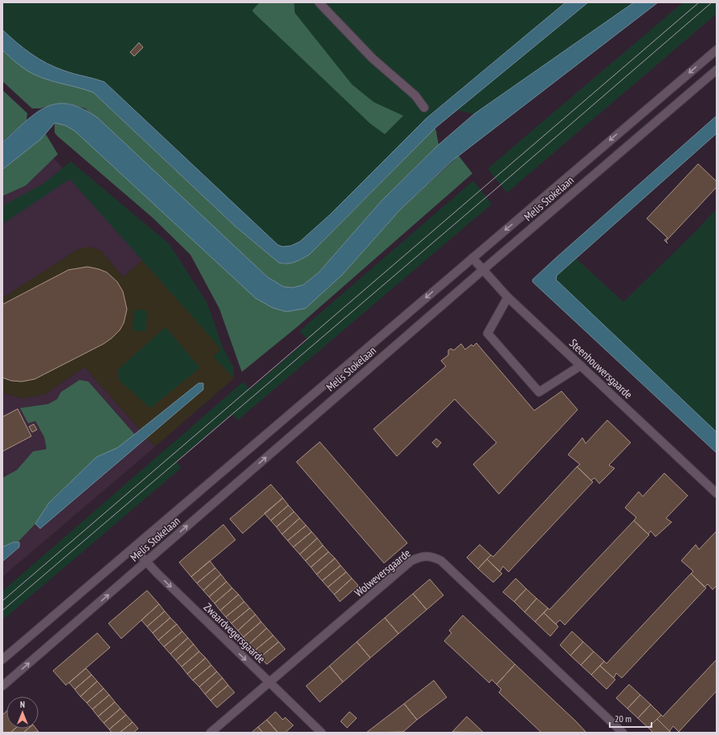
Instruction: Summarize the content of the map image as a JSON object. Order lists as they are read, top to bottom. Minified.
{"streets":{"street":["Melis Stokelaan","Steenhouwersgaarde","Wolweversgaarde","Zwaardvegersgaarde"]},"crossings":[["Melis Stokelaan","Steenhouwersgaarde"],["Melis Stokelaan","Zwaardvegersgaarde"],["Wolweversgaarde","Zwaardvegersgaarde"]],"one_way":["Zwaardvegersgaarde"],"scale_bar":"20 m","north":"top"}
